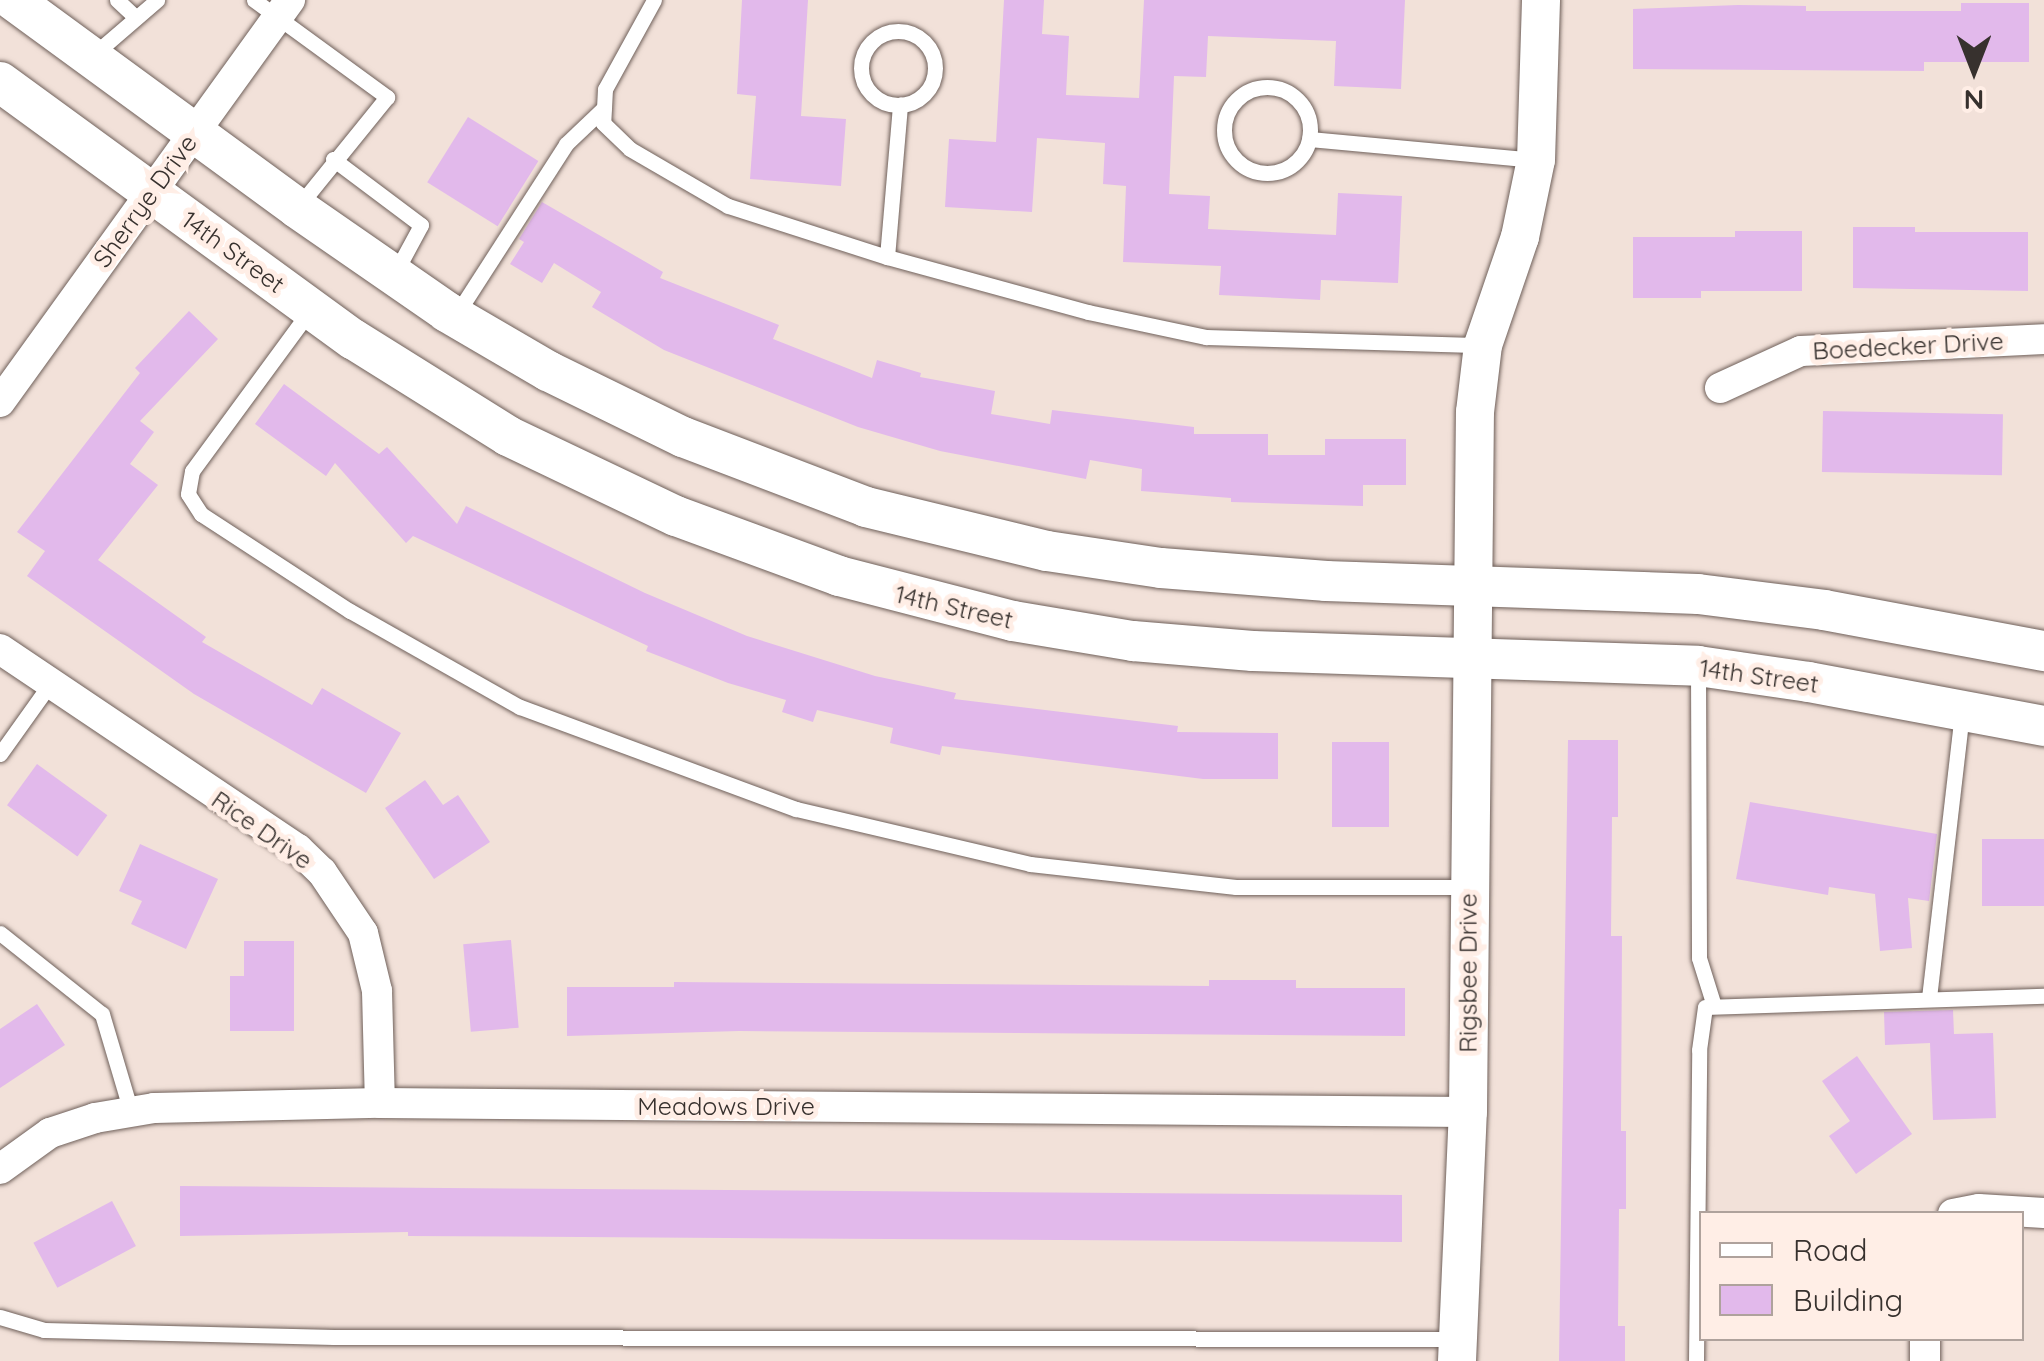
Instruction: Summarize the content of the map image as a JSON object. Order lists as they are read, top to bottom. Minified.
{"streets":{"main road":["14th Street"],"street":["Sherrye Drive","Boedecker Drive","Rice Drive","Rigsbee Drive","Meadows Drive"]},"crossings":[["Sherrye Drive","14th Street"],["14th Street","Rigsbee Drive"],["Rice Drive","Meadows Drive"],["Rigsbee Drive","Meadows Drive"]],"legend":["Road","Building"],"north":"bottom"}
